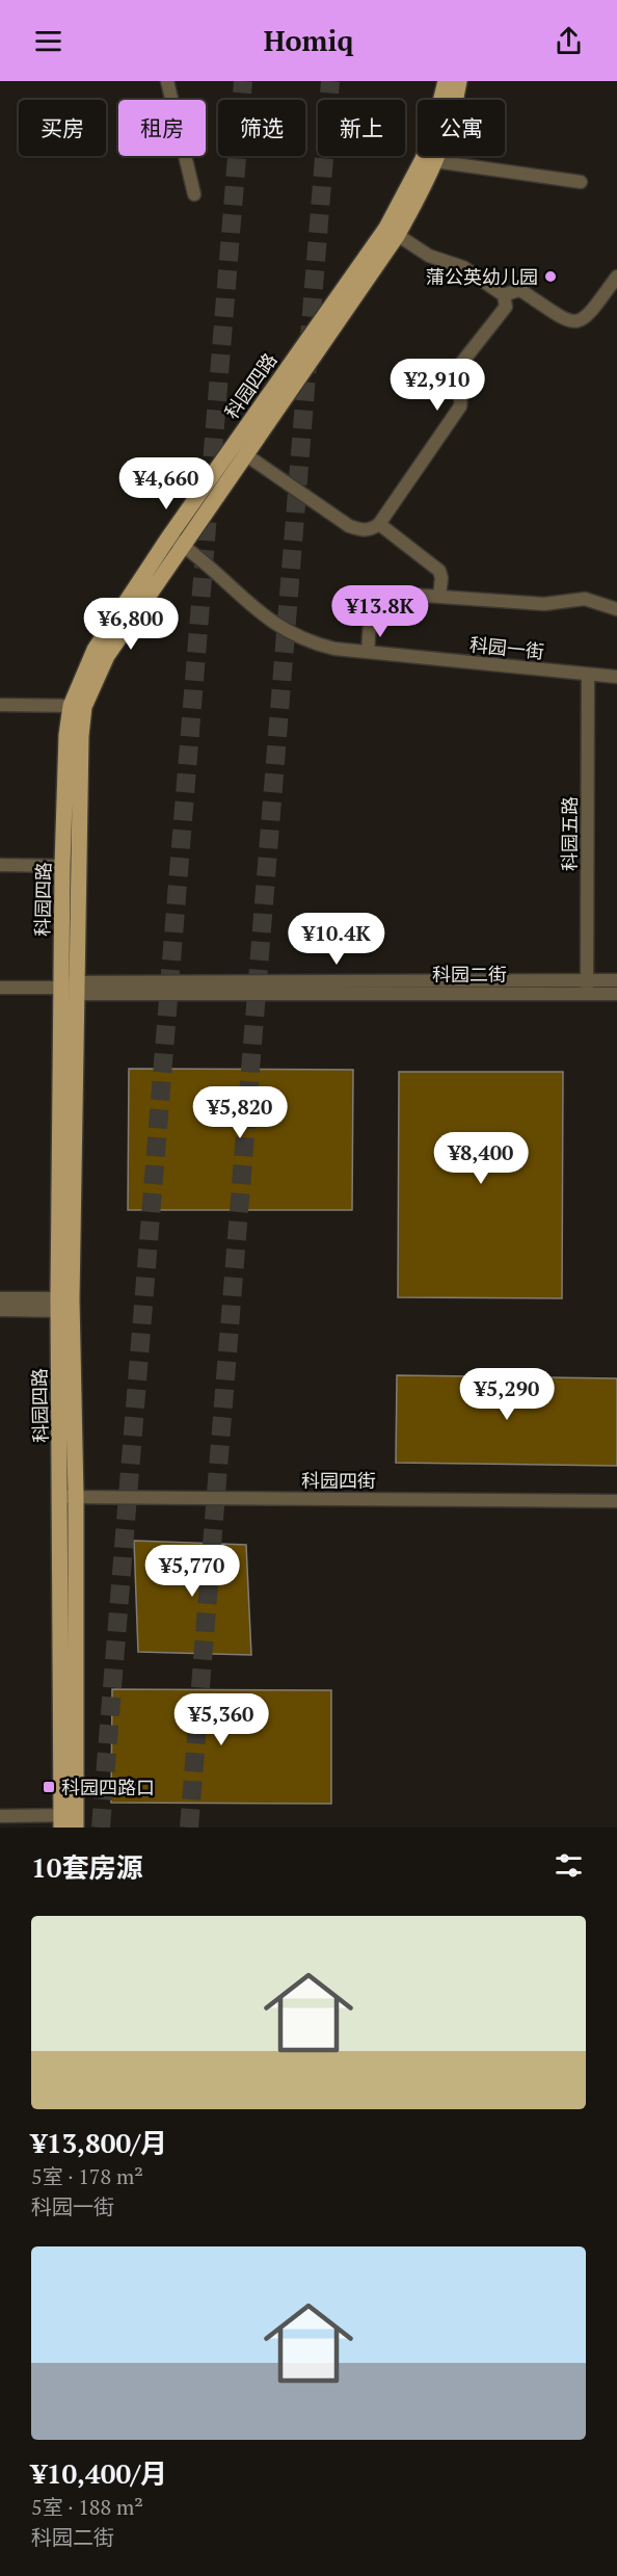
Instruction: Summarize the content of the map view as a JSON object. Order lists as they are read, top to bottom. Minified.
{"streets":{"main road":["科园四路"],"street":["科园一街","科园五路","科园二街","科园四街"]},"crossings":[["科园四路","科园一街"],["科园四路","科园二街"],["科园四路","科园四街"],["科园一街","科园五路"],["科园五路","科园二街"]],"places":{"other":["蒲公英幼儿园"],"transit":["科园四路口"]},"page":{"header":"Homiq","chip":["买房","租房","筛选","新上","公寓"],"price":["¥2,910","¥4,660","¥13.8K","¥6,800","¥10.4K","¥5,820","¥8,400","¥5,290","¥5,770","¥5,360"],"heading":"10套房源","list":[{"name":"¥13,800/月","note":"5室 · 178 m² · 科园一街"},{"name":"¥10,400/月","note":"5室 · 188 m² · 科园二街"}]}}
